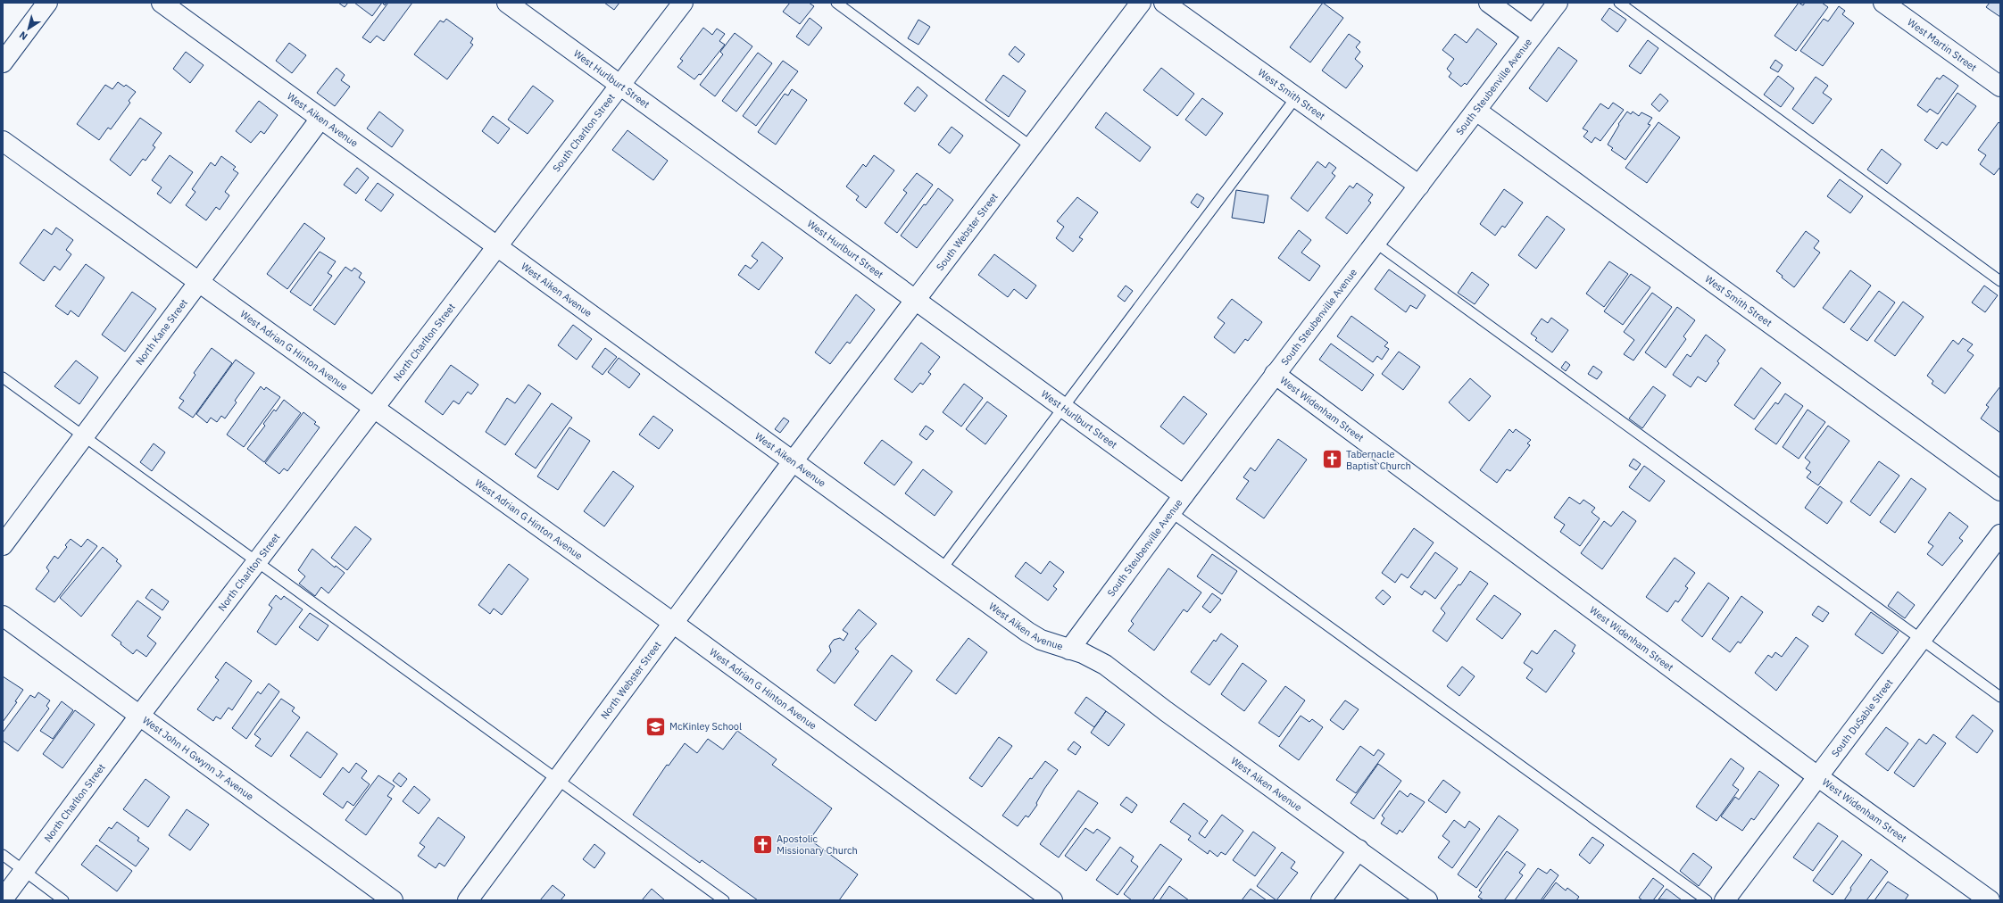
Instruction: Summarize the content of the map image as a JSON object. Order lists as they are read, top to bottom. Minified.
{"streets":{"street":["West Martin Street","West Hurlburt Street","South Steubenville Avenue","West Smith Street","West Aiken Avenue","South Charlton Street","South Webster Street","North Kane Street","North Charlton Street","West Adrian G Hinton Avenue","West Widenham Street","North Webster Street","South DuSable Street","West John H Gwynn Jr Avenue"]},"crossings":[["West Hurlburt Street","South Steubenville Avenue"],["West Hurlburt Street","South Charlton Street"],["West Hurlburt Street","South Webster Street"],["South Steubenville Avenue","West Smith Street"],["South Steubenville Avenue","West Aiken Avenue"],["South Steubenville Avenue","West Widenham Street"],["West Aiken Avenue","South Charlton Street"],["West Aiken Avenue","South Webster Street"],["West Aiken Avenue","North Kane Street"],["West Aiken Avenue","North Charlton Street"],["West Aiken Avenue","North Webster Street"],["South Charlton Street","North Charlton Street"],["South Webster Street","North Webster Street"],["North Kane Street","West Adrian G Hinton Avenue"],["North Charlton Street","West Adrian G Hinton Avenue"],["North Charlton Street","West John H Gwynn Jr Avenue"],["West Adrian G Hinton Avenue","North Webster Street"],["West Widenham Street","South DuSable Street"]],"places":{"church":["Tabernacle Baptist Church","Apostolic Missionary Church"],"school or university":["McKinley School"]},"north":"bottom left"}
